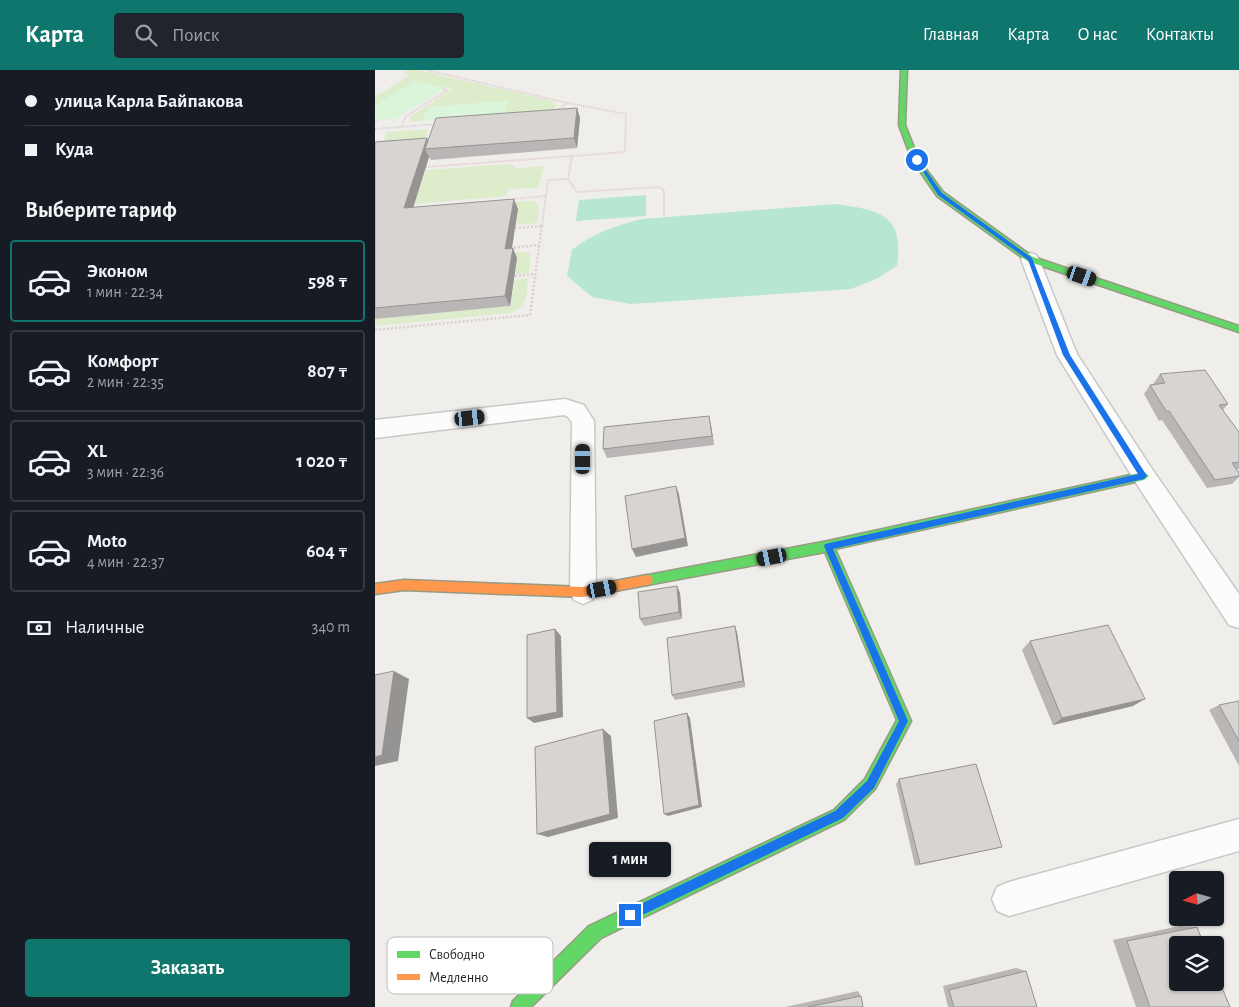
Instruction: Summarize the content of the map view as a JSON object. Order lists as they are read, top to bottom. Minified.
{"legend":["Свободно","Медленно"],"north":"left","page":{"header":"Карта","search":"Поиск","nav":["Главная","Карта","О нас","Контакты"],"banner":["улица Карла Байпакова","Куда"],"heading":"Выберите тариф","list":[{"name":"Эконом","note":"1 мин · 22:34","value":"598 ₸"},{"name":"Комфорт","note":"2 мин · 22:35","value":"807 ₸"},{"name":"XL","note":"3 мин · 22:36","value":"1 020 ₸"},{"name":"Moto","note":"4 мин · 22:37","value":"604 ₸"}],"pay":["Наличные","340 m"],"bubble":"1 мин","buttons":"Заказать"}}
